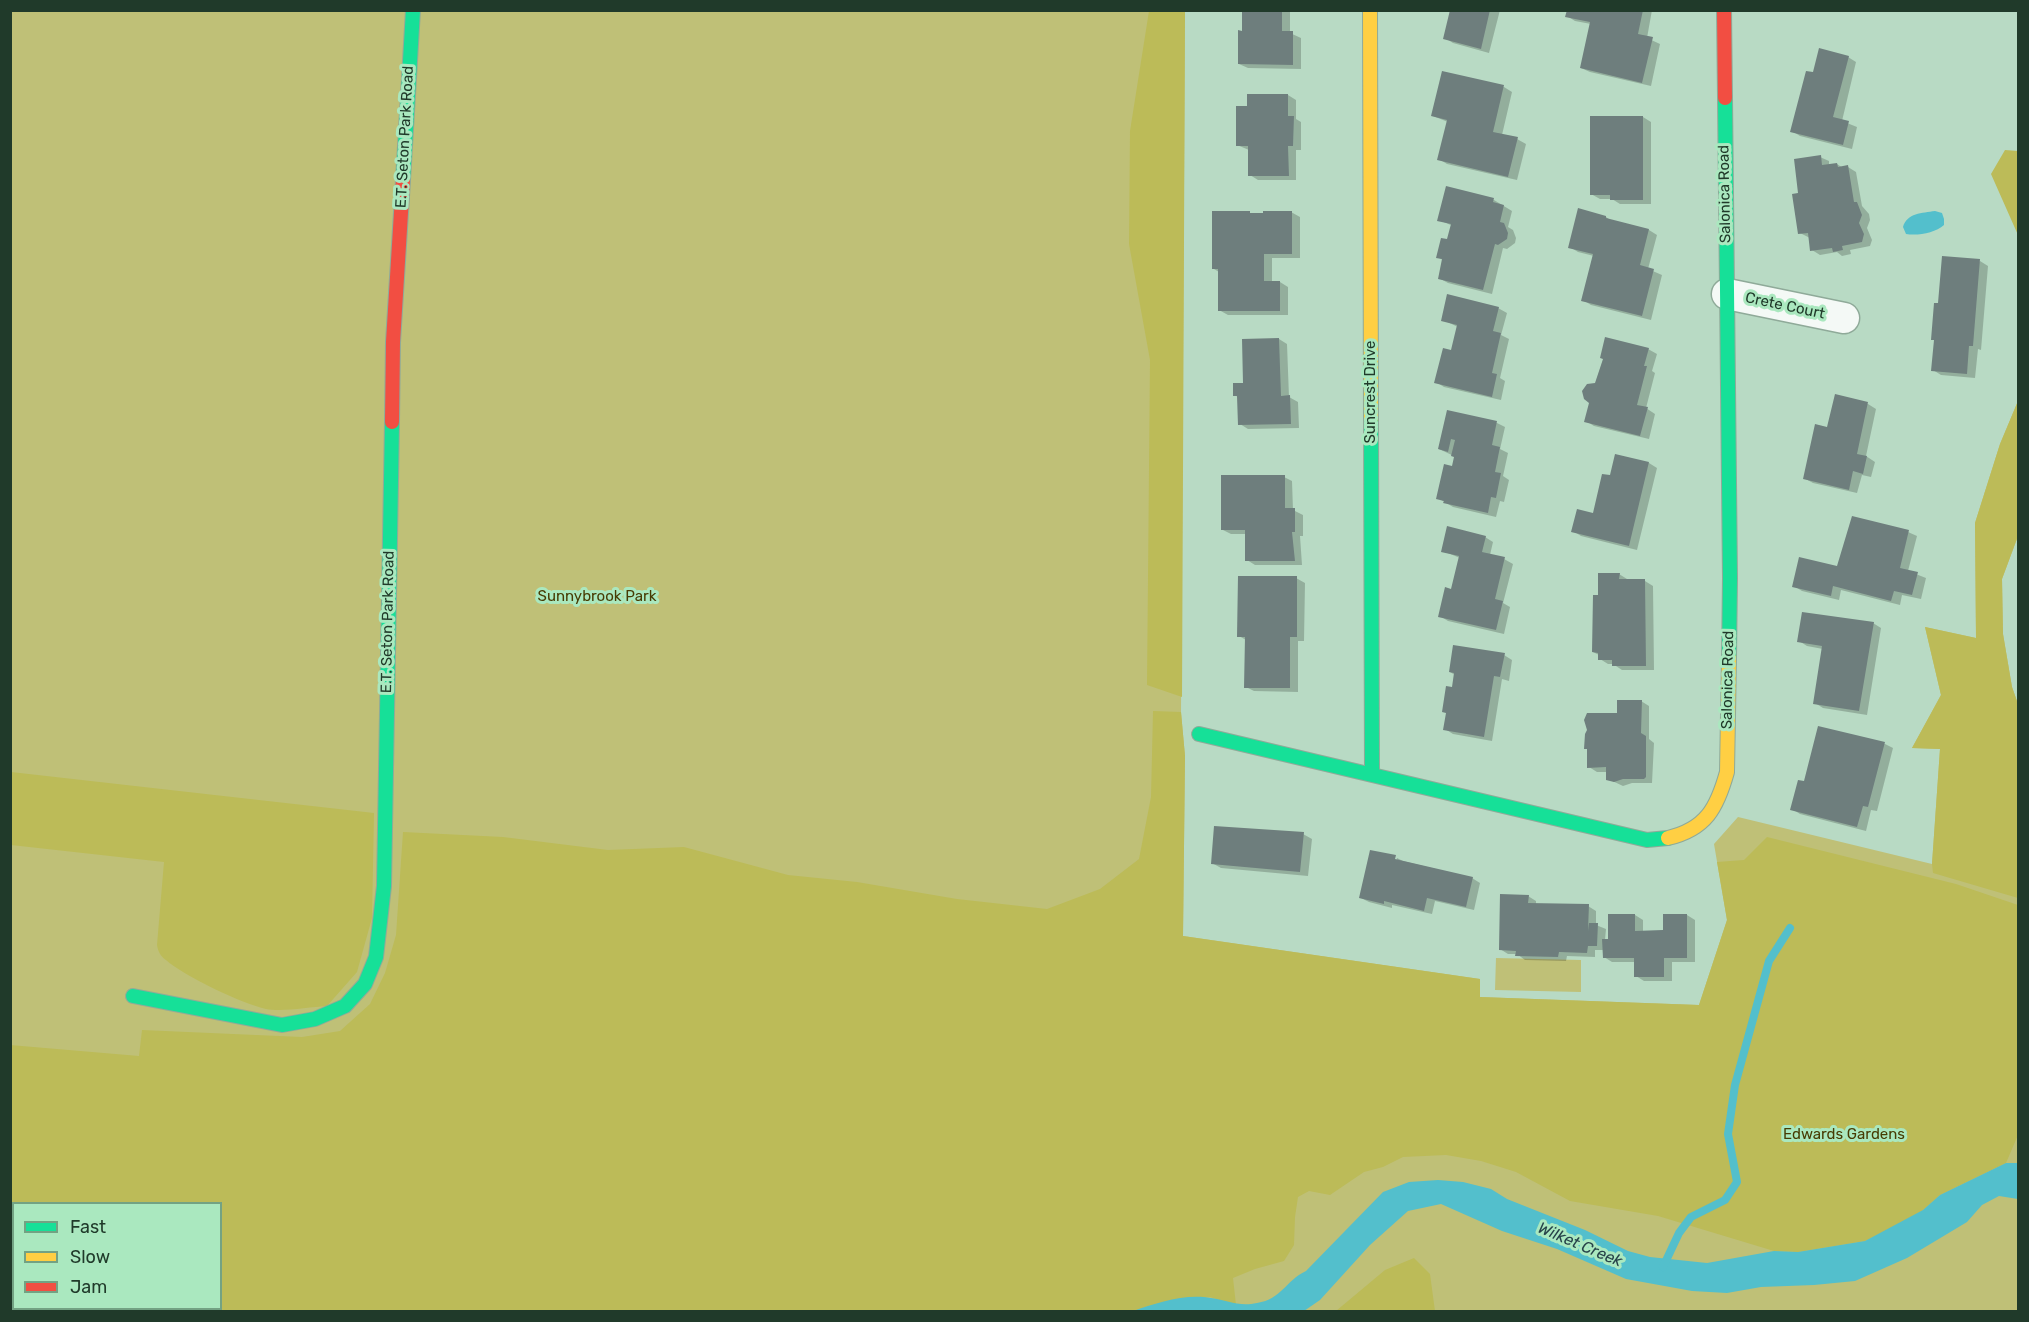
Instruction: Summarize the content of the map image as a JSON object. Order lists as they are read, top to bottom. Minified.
{"streets":{"street":["E.T. Seton Park Road","Salonica Road","Crete Court","Suncrest Drive"]},"crossings":[["Salonica Road","Crete Court"],["Salonica Road","Suncrest Drive"]],"water":["Wilket Creek"],"parks":["Sunnybrook Park","Edwards Gardens"],"legend":["Fast","Slow","Jam"]}
